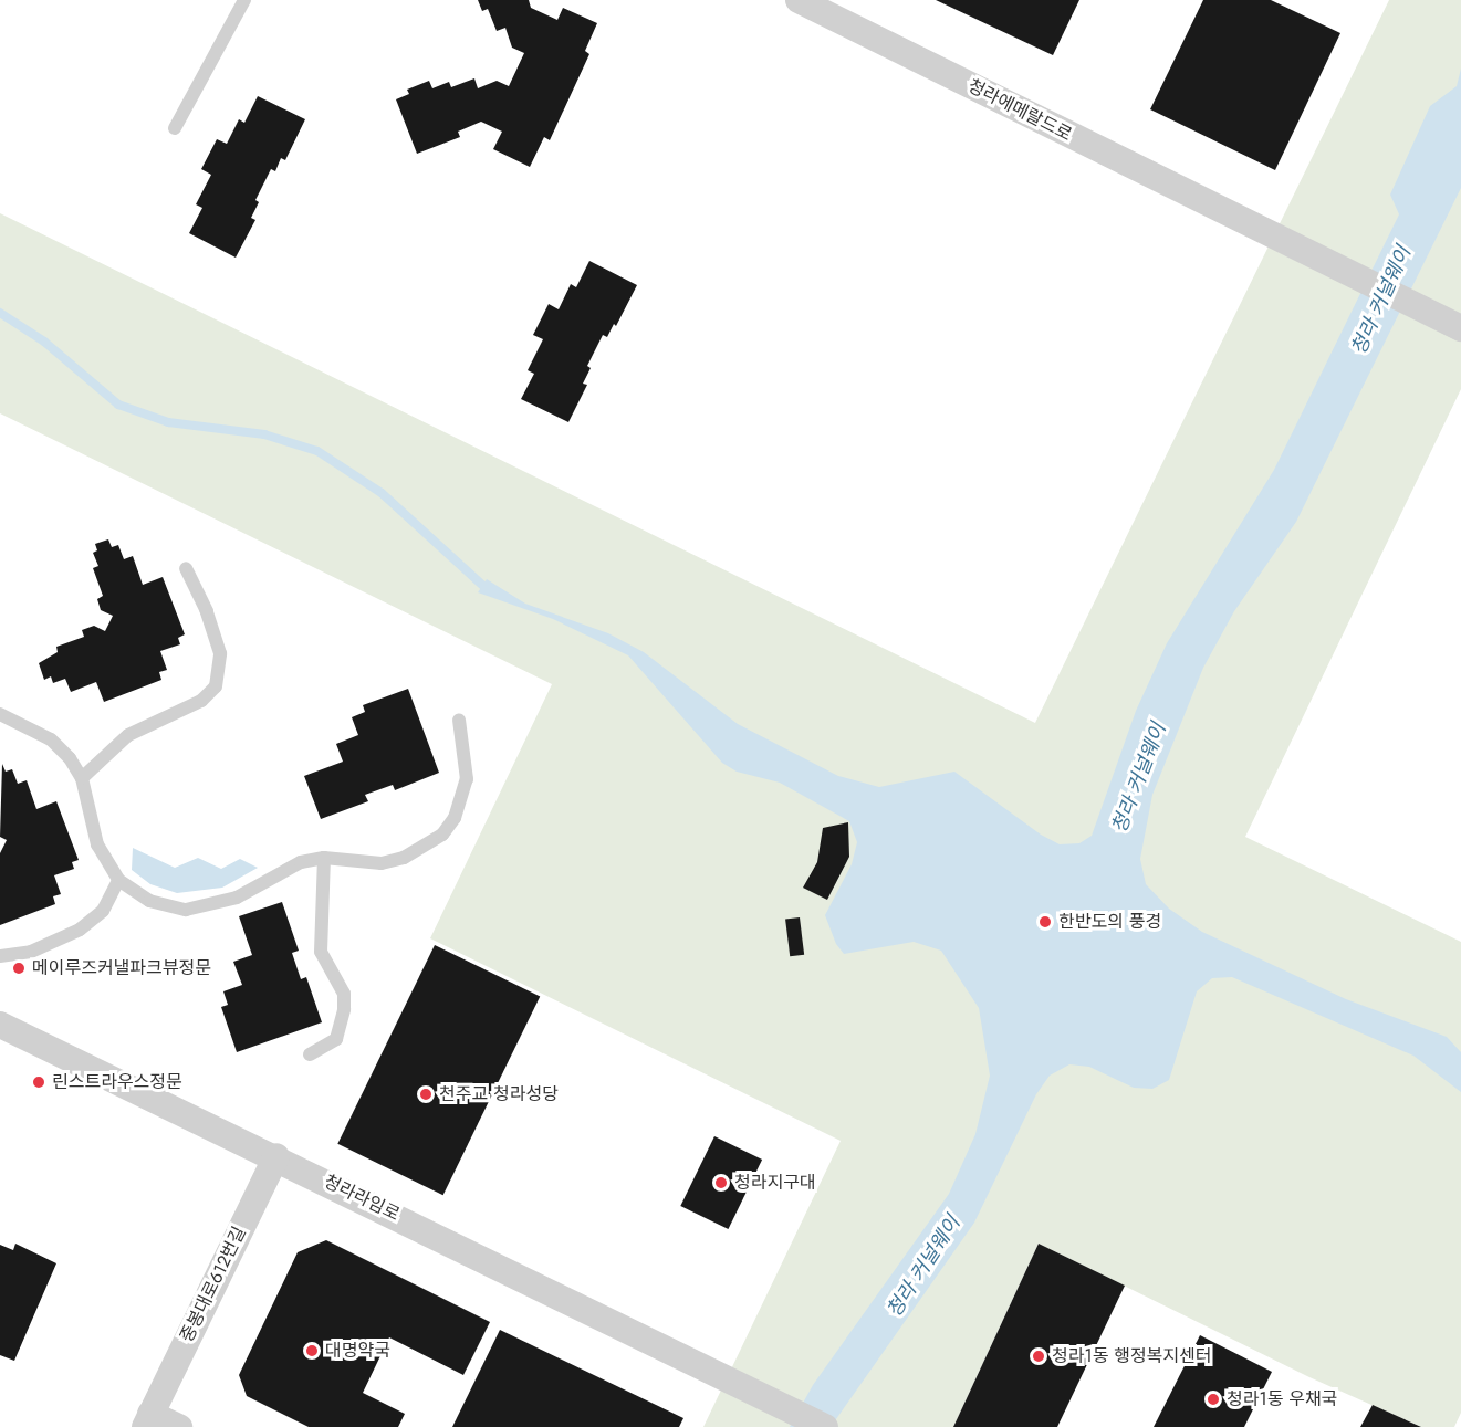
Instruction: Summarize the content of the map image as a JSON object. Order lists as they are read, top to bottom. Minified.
{"streets":{"street":["청라에메랄드로","청라라임로","중봉대로612번길"]},"crossings":[["청라라임로","중봉대로612번길"]],"water":["청라 커널웨이"],"places":["한반도의 풍경","메이루즈커낼파크뷰정문","린스트라우스정문","천주교 청라성당","청라지구대","대명약국","청라1동 행정복지센터","청라1동 우채국"]}
